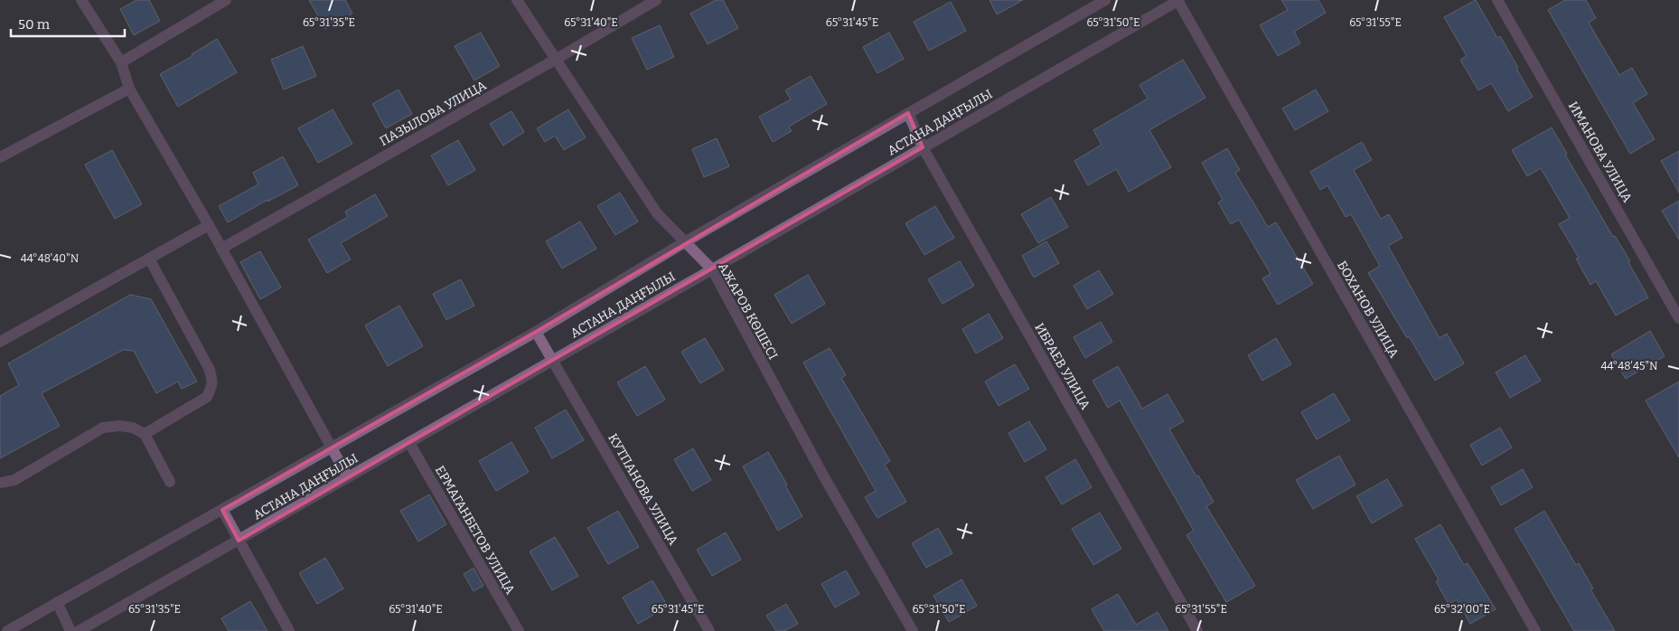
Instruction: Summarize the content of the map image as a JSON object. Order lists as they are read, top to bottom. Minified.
{"streets":{"street":["ПАЗЫЛОВА УЛИЦА","АСТАНА ДАҢҒЫЛЫ","ИМАНОВА УЛИЦА","БОХАНОВ УЛИЦА","АЖАРОВ КӨШЕСІ","ИБРАЕВ УЛИЦА","КУТПАНОВА УЛИЦА","ЕРМАГАНБЕТОВ УЛИЦА"]},"crossings":[["ПАЗЫЛОВА УЛИЦА","АЖАРОВ КӨШЕСІ"],["АСТАНА ДАҢҒЫЛЫ","БОХАНОВ УЛИЦА"],["АСТАНА ДАҢҒЫЛЫ","АЖАРОВ КӨШЕСІ"],["АСТАНА ДАҢҒЫЛЫ","ИБРАЕВ УЛИЦА"],["АСТАНА ДАҢҒЫЛЫ","КУТПАНОВА УЛИЦА"],["АСТАНА ДАҢҒЫЛЫ","ЕРМАГАНБЕТОВ УЛИЦА"]],"scale_bar":"50 m","coordinates":["65°31'35\"E","65°31'40\"E","65°31'45\"E","65°31'50\"E","65°31'55\"E","44°48'40\"N","44°48'45\"N","65°32'00\"E"]}
